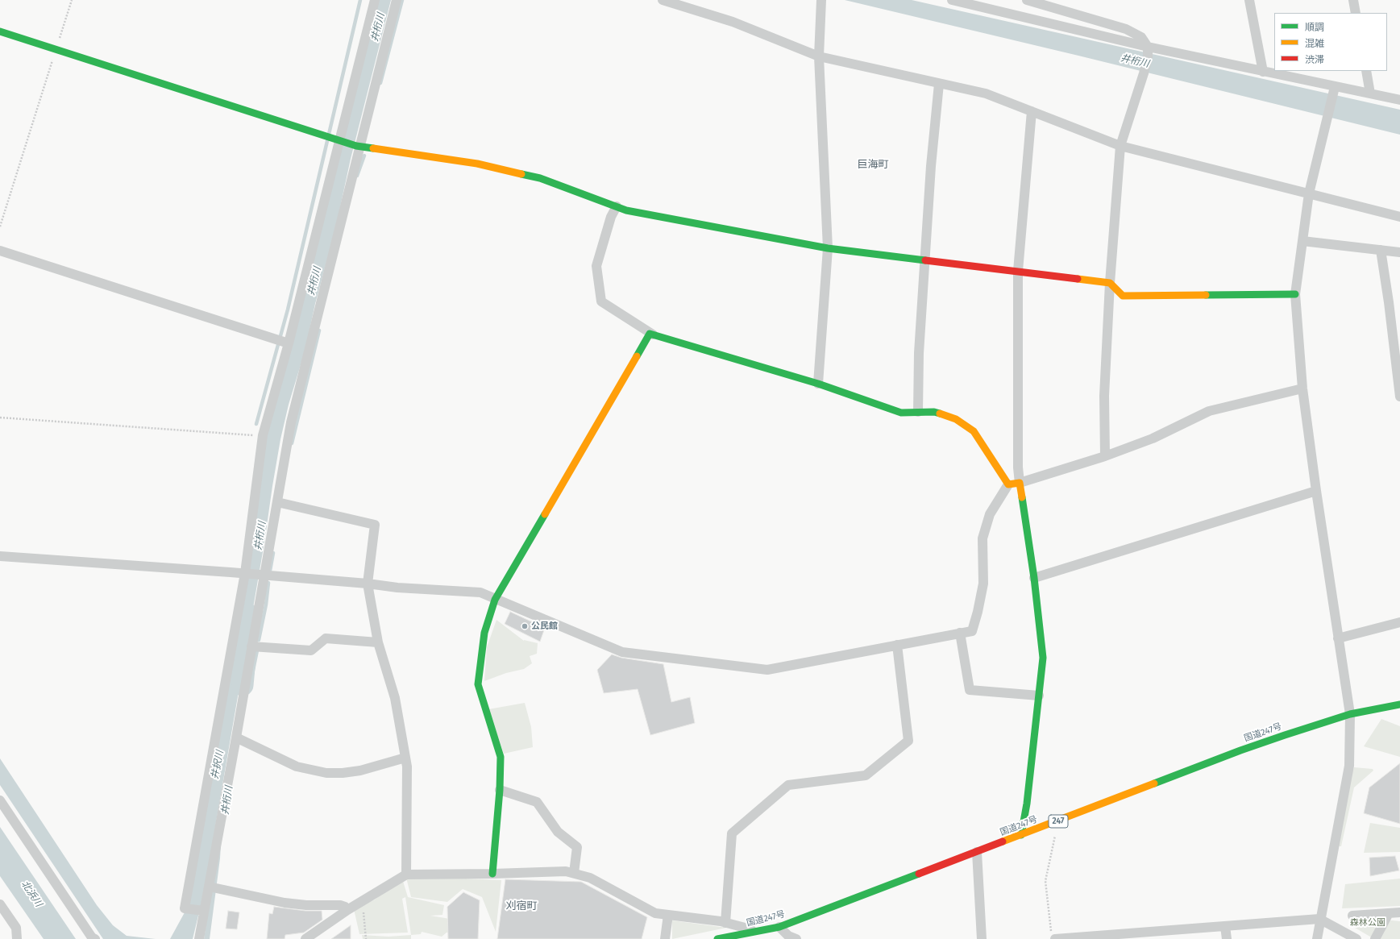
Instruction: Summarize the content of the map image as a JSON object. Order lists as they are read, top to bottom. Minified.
{"streets":{"main road":["国道247号","247"]},"districts":["巨海町","刈宿町"],"water":["井桁川","井択川","北浜川"],"parks":["森林公園"],"places":["公民館"],"legend":["順調","混雑","渋滞"]}
